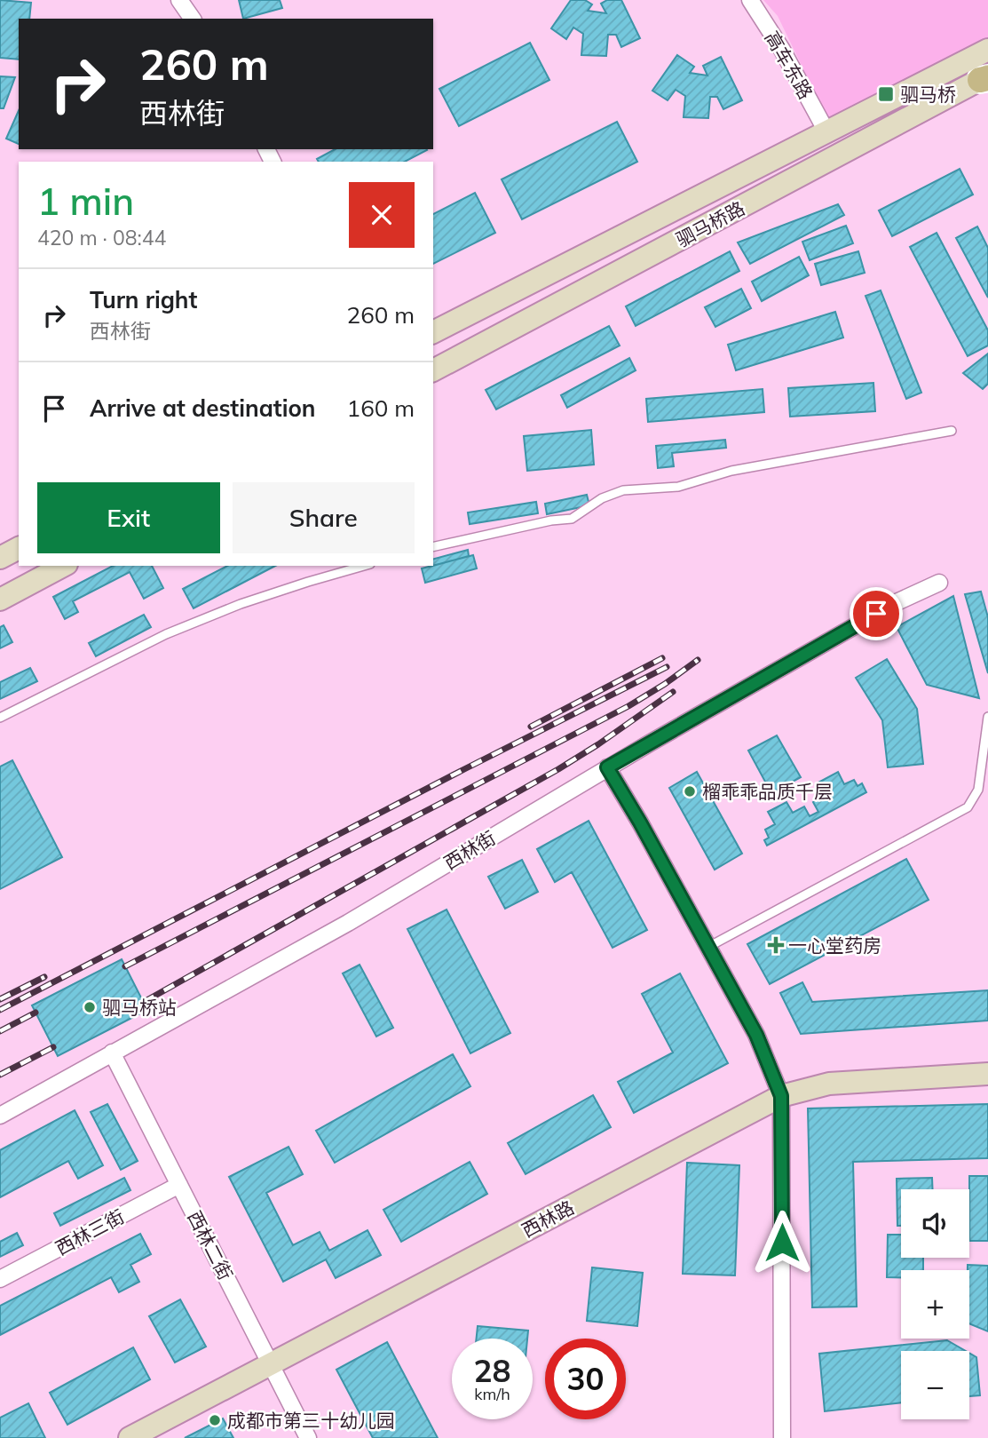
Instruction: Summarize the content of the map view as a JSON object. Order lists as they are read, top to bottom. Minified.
{"streets":{"main road":["驷马桥路","西林路"],"street":["高车东路","西林街","西林三街","西林二街"]},"crossings":[["高车东路","驷马桥路"],["西林街","西林二街"],["西林路","西林二街"],["西林三街","西林二街"]],"places":{"transit":["驷马桥"],"other":["榴乖乖品质千层","驷马桥站","成都市第三十幼儿园"],"health":["一心堂药房"]},"page":{"turn":["260 m","西林街"],"heading":["1 min","420 m · 08:44"],"list":[{"name":"Turn right","note":"西林街","value":"260 m"},{"name":"Arrive at destination","value":"160 m"}],"buttons":["Exit","Share"],"map_buttons":["+","−"],"speed":"28 km/h","limit":"30"}}
